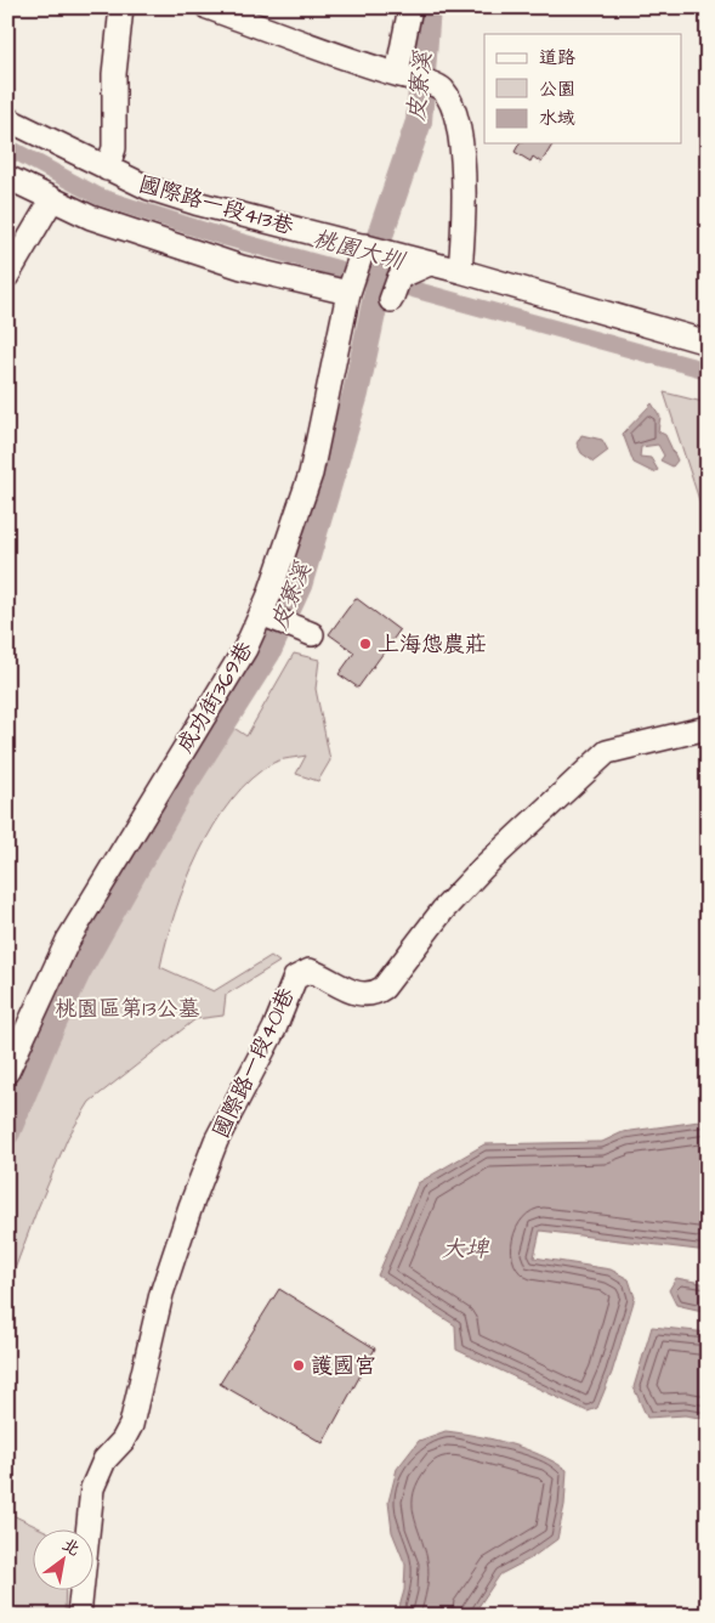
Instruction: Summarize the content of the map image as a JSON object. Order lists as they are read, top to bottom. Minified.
{"streets":{"street":["國際路一段413巷","成功街369巷","國際路一段401巷"]},"crossings":[["國際路一段413巷","成功街369巷"]],"water":["皮寮溪","桃園大圳","大埤"],"parks":["桃園區第13公墓"],"places":["上海怹農莊","護國宮"],"legend":["道路","公園","水域"],"north":"top right"}
